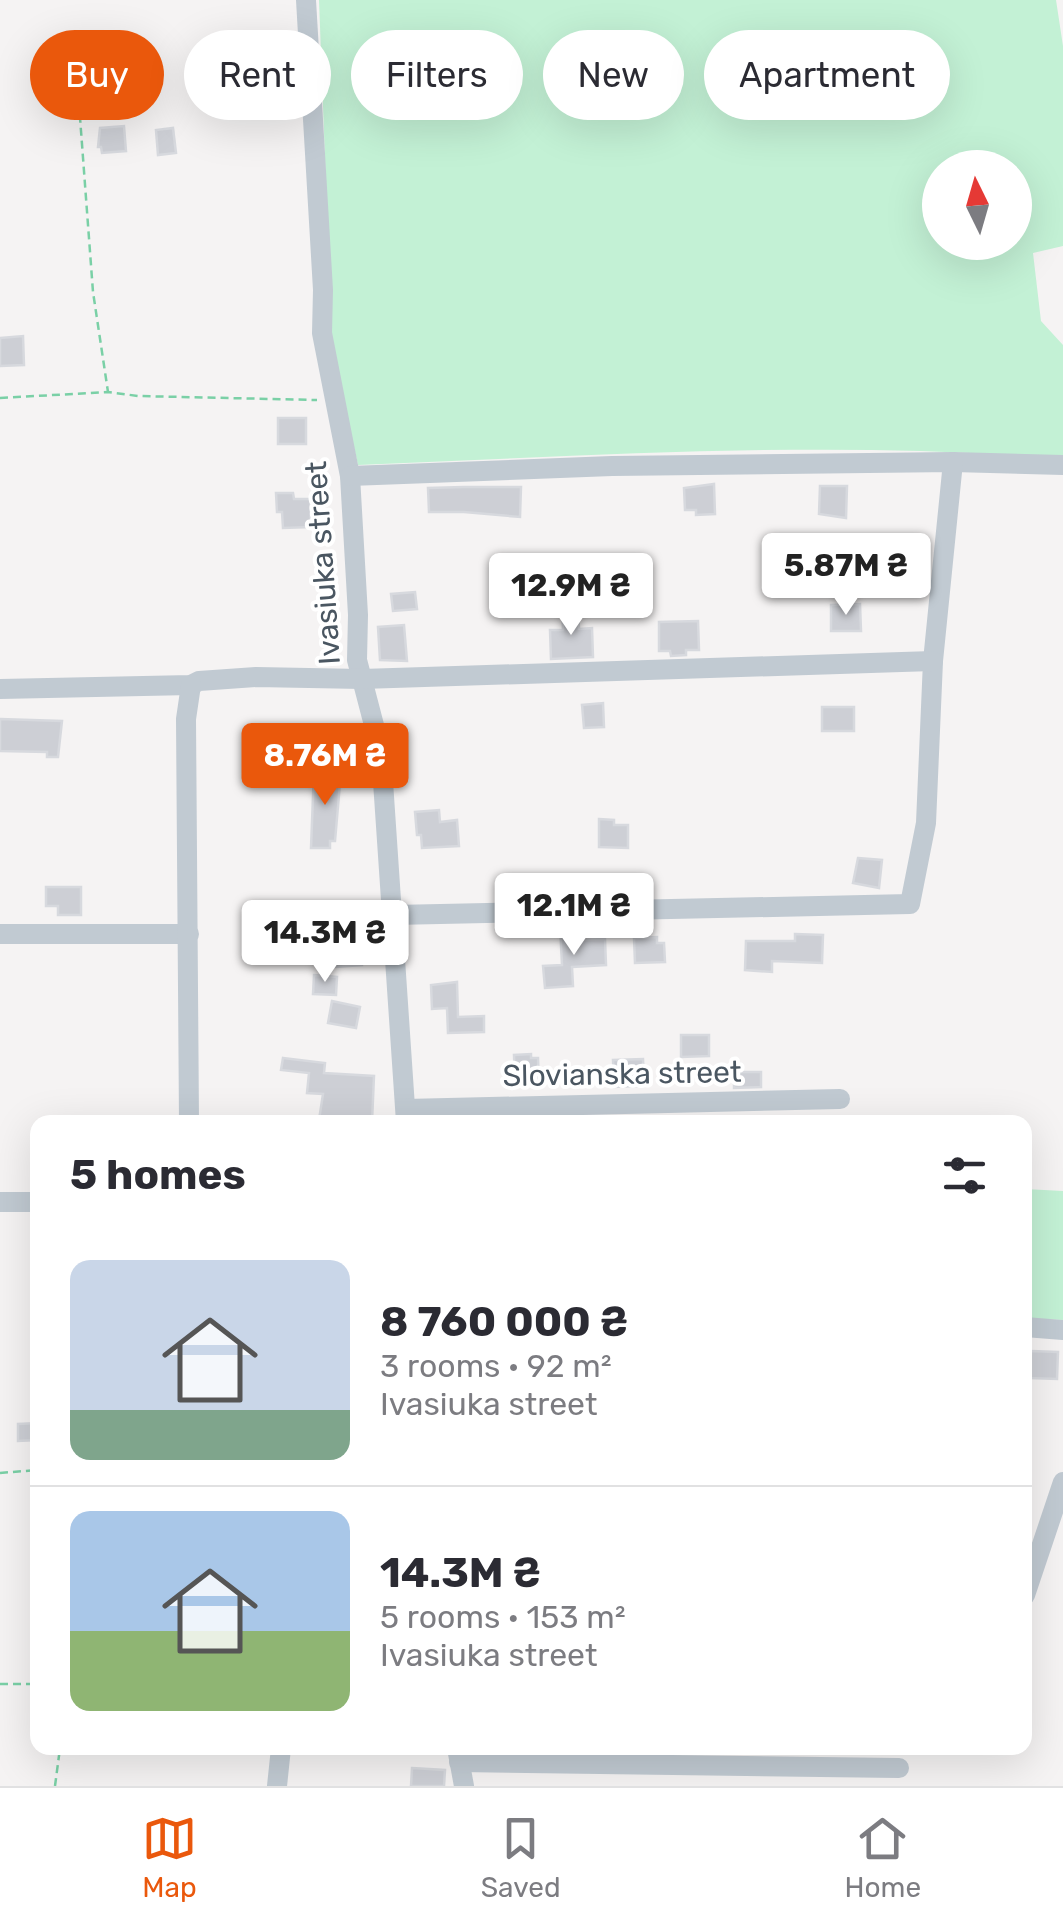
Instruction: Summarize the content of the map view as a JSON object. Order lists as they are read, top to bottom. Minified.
{"streets":{"street":["Ivasiuka street","Slovianska street"]},"north":"top","page":{"chip":["Buy","Rent","Filters","New","Apartment"],"price":["5.87M ₴","12.9M ₴","8.76M ₴","12.1M ₴","14.3M ₴"],"heading":"5 homes","list":[{"name":"8 760 000 ₴","note":"3 rooms · 92 m² · Ivasiuka street"},{"name":"14.3M ₴","note":"5 rooms · 153 m² · Ivasiuka street"}],"tabs":["Map","Saved","Home"]}}
